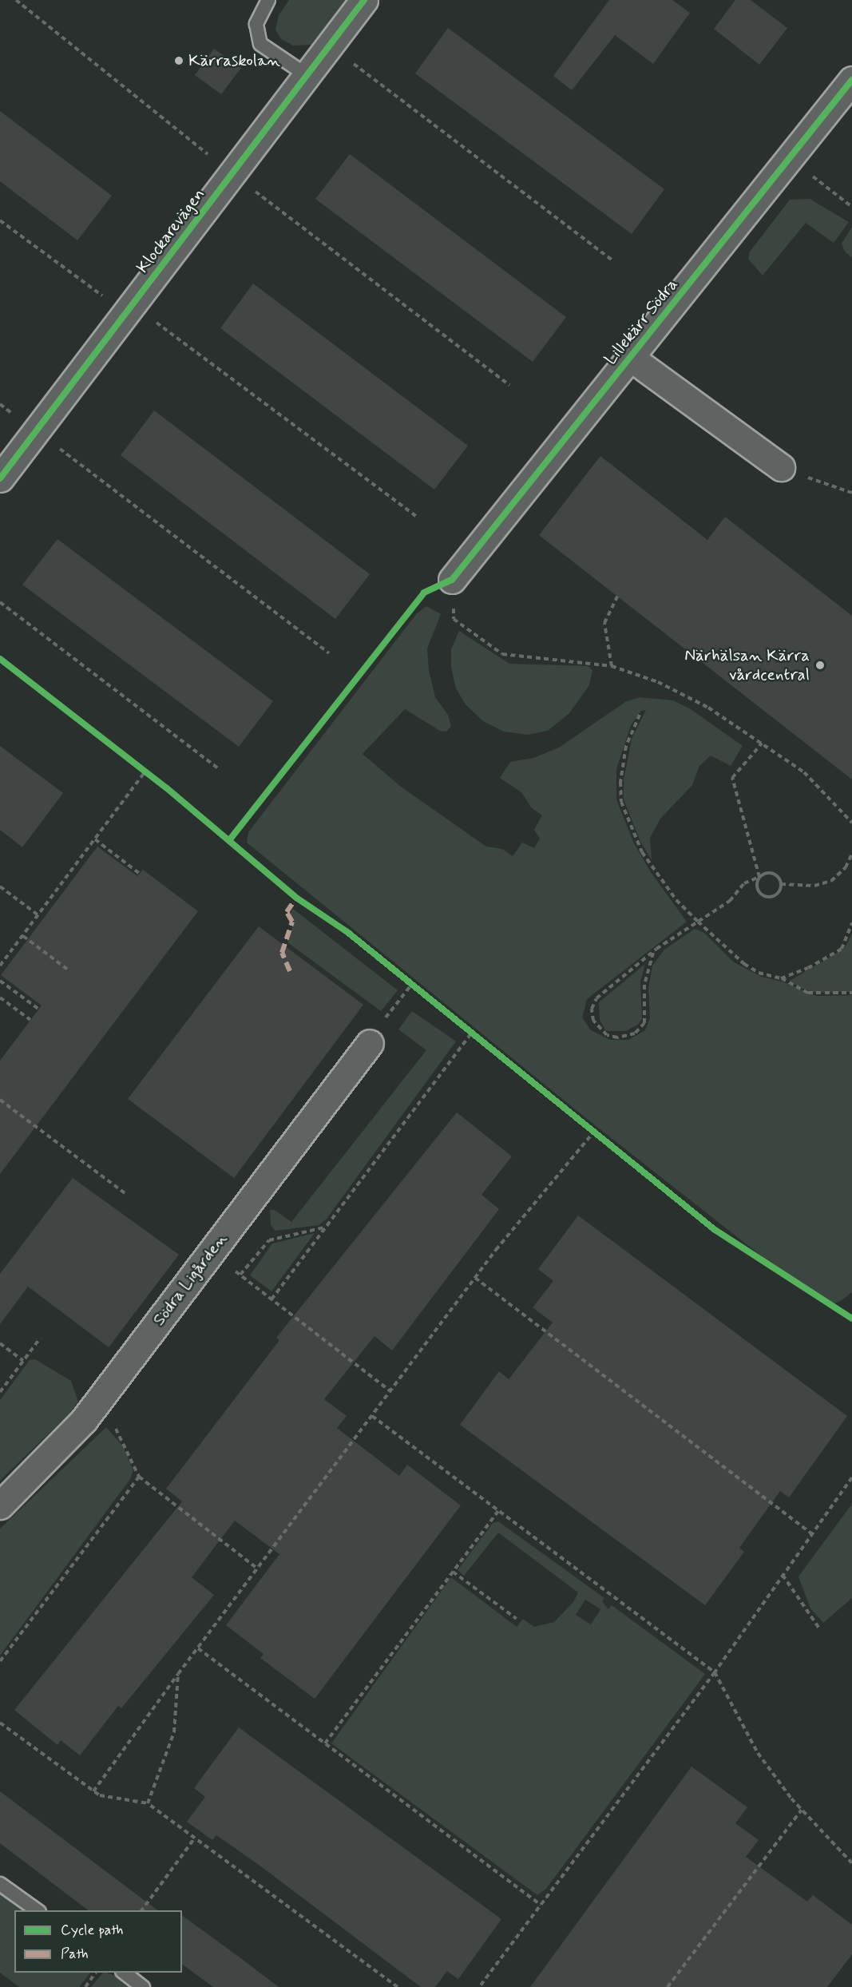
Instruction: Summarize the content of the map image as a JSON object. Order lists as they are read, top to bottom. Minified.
{"streets":{"street":["Klockarevägen","Lillekärr Södra","Södra Ligården"]},"places":["Kärraskolan","Närhälsan Kärra vårdcentral"],"legend":["Cycle path","Path"]}
